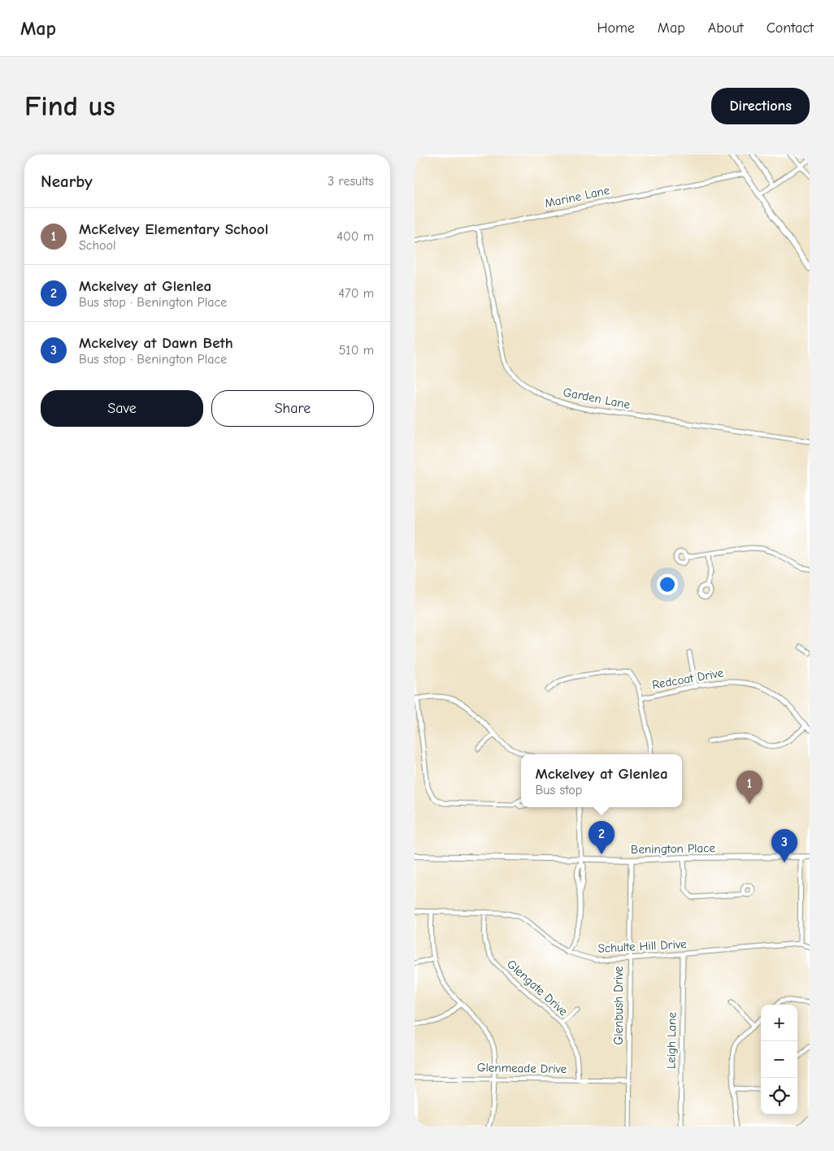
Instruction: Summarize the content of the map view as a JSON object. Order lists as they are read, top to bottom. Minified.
{"streets":{"main road":["Benington Place"],"street":["Marine Lane","Garden Lane","Redcoat Drive","Schulte Hill Drive","Glengate Drive","Glenbush Drive","Leigh Lane","Glenmeade Drive"]},"crossings":[["Marine Lane","Garden Lane"],["Benington Place","Glenbush Drive"],["Schulte Hill Drive","Glengate Drive"],["Schulte Hill Drive","Glenbush Drive"],["Schulte Hill Drive","Leigh Lane"],["Glengate Drive","Glenmeade Drive"],["Glenbush Drive","Glenmeade Drive"]],"page":{"header":"Map","nav":["Home","Map","About","Contact"],"buttons":["Directions",["Save","Share"]],"title":"Find us","heading":["Nearby","3 results"],"list":[{"mark":"1","name":"McKelvey Elementary School","note":"School","value":"400 m"},{"mark":"2","name":"Mckelvey at Glenlea","note":"Bus stop · Benington Place","value":"470 m"},{"mark":"3","name":"Mckelvey at Dawn Beth","note":"Bus stop · Benington Place","value":"510 m"}],"popup":["Mckelvey at Glenlea","Bus stop"],"pins":["1","2","3"],"map_buttons":["+","−"]}}
